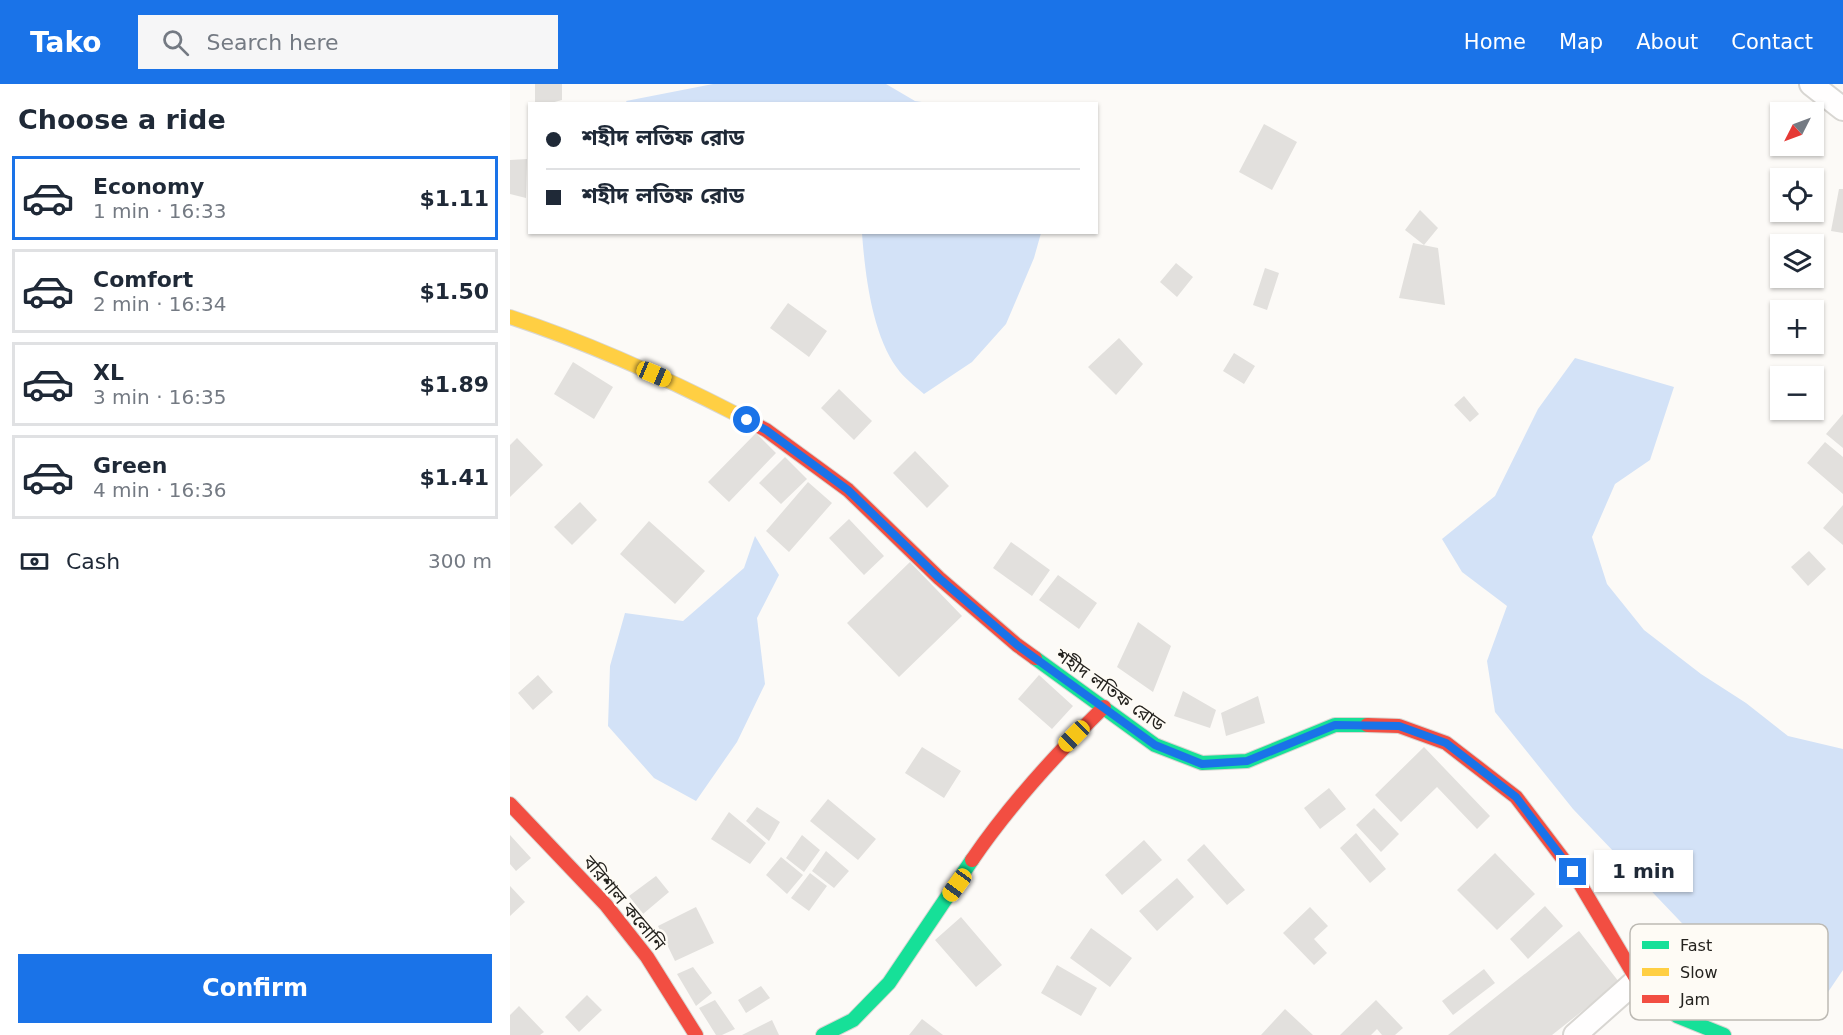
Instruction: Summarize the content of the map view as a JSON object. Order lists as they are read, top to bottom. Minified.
{"streets":{"street":["শহীদ লতিফ রোড","বরিশাল কলোনি"]},"legend":["Fast","Slow","Jam"],"north":"bottom left","page":{"header":"Tako","search":"Search here","nav":["Home","Map","About","Contact"],"heading":"Choose a ride","map_buttons":["+","−"],"banner":["শহীদ লতিফ রোড","শহীদ লতিফ রোড"],"list":[{"name":"Economy","note":"1 min · 16:33","value":"$1.11"},{"name":"Comfort","note":"2 min · 16:34","value":"$1.50"},{"name":"XL","note":"3 min · 16:35","value":"$1.89"},{"name":"Green","note":"4 min · 16:36","value":"$1.41"}],"pay":["Cash","300 m"],"bubble":"1 min","buttons":"Confirm"}}
